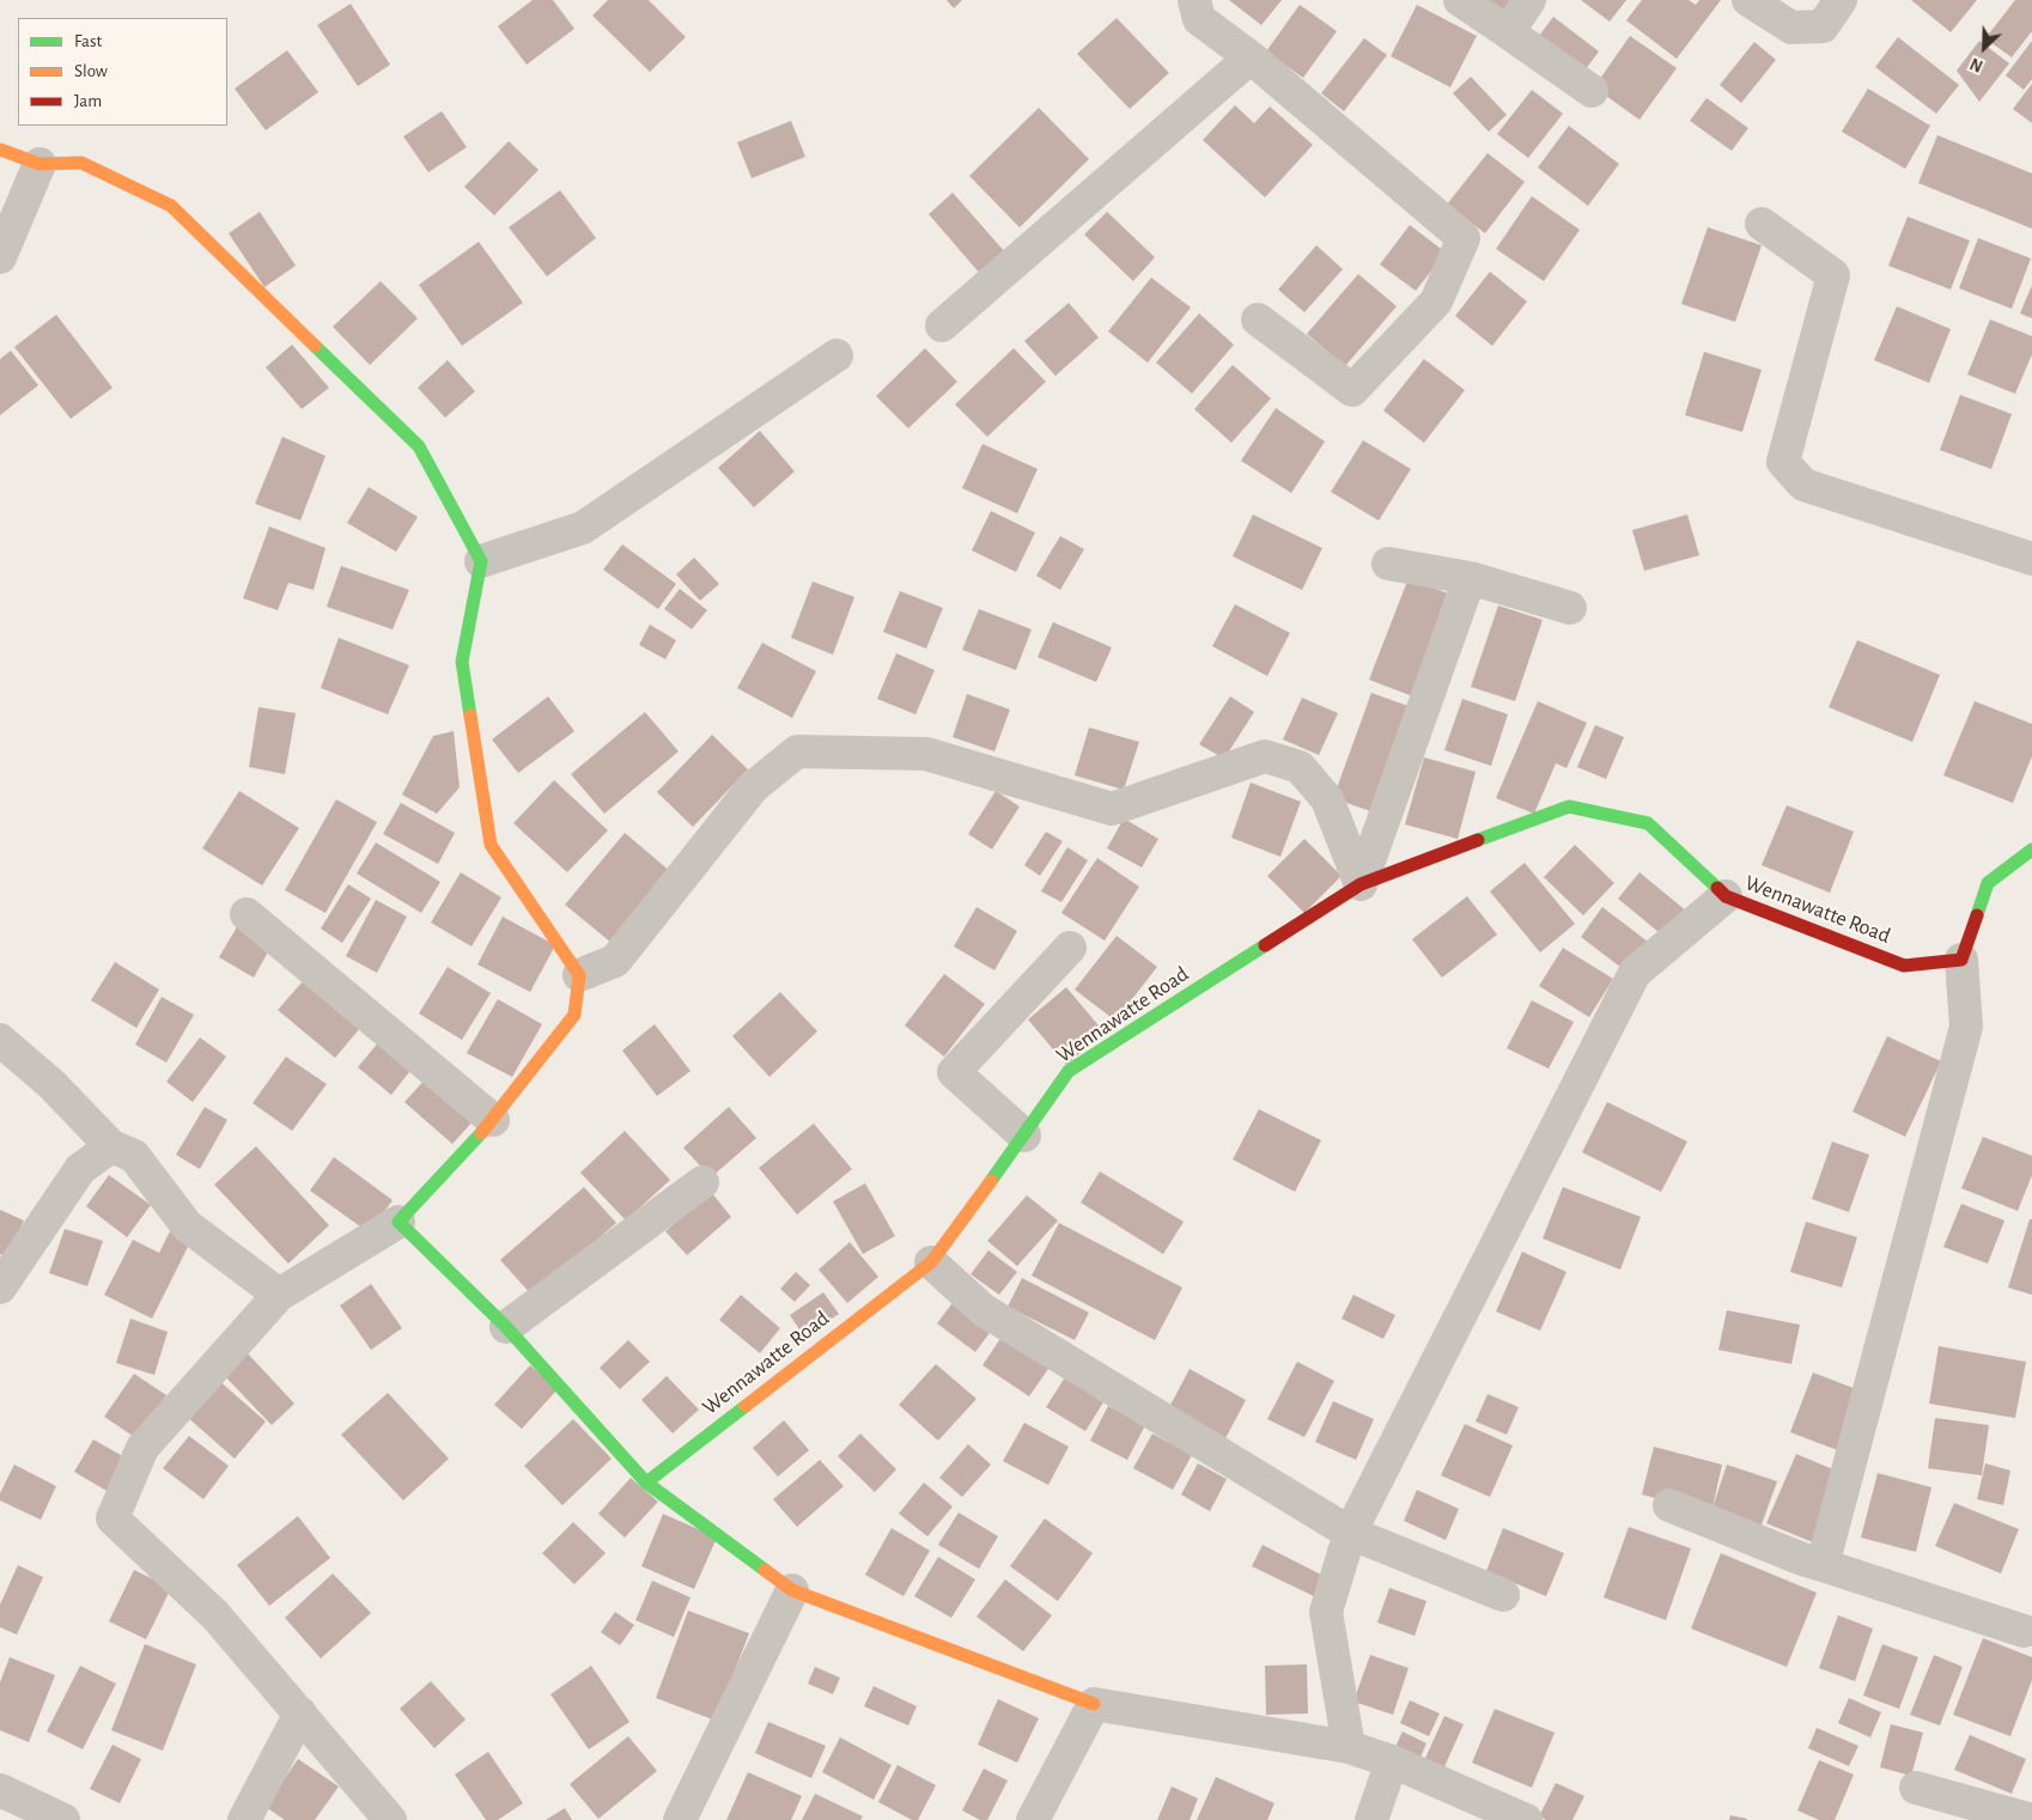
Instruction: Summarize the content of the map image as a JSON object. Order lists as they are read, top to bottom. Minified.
{"streets":{"street":["Wennawatte Road"]},"legend":["Fast","Slow","Jam"],"north":"bottom left"}
